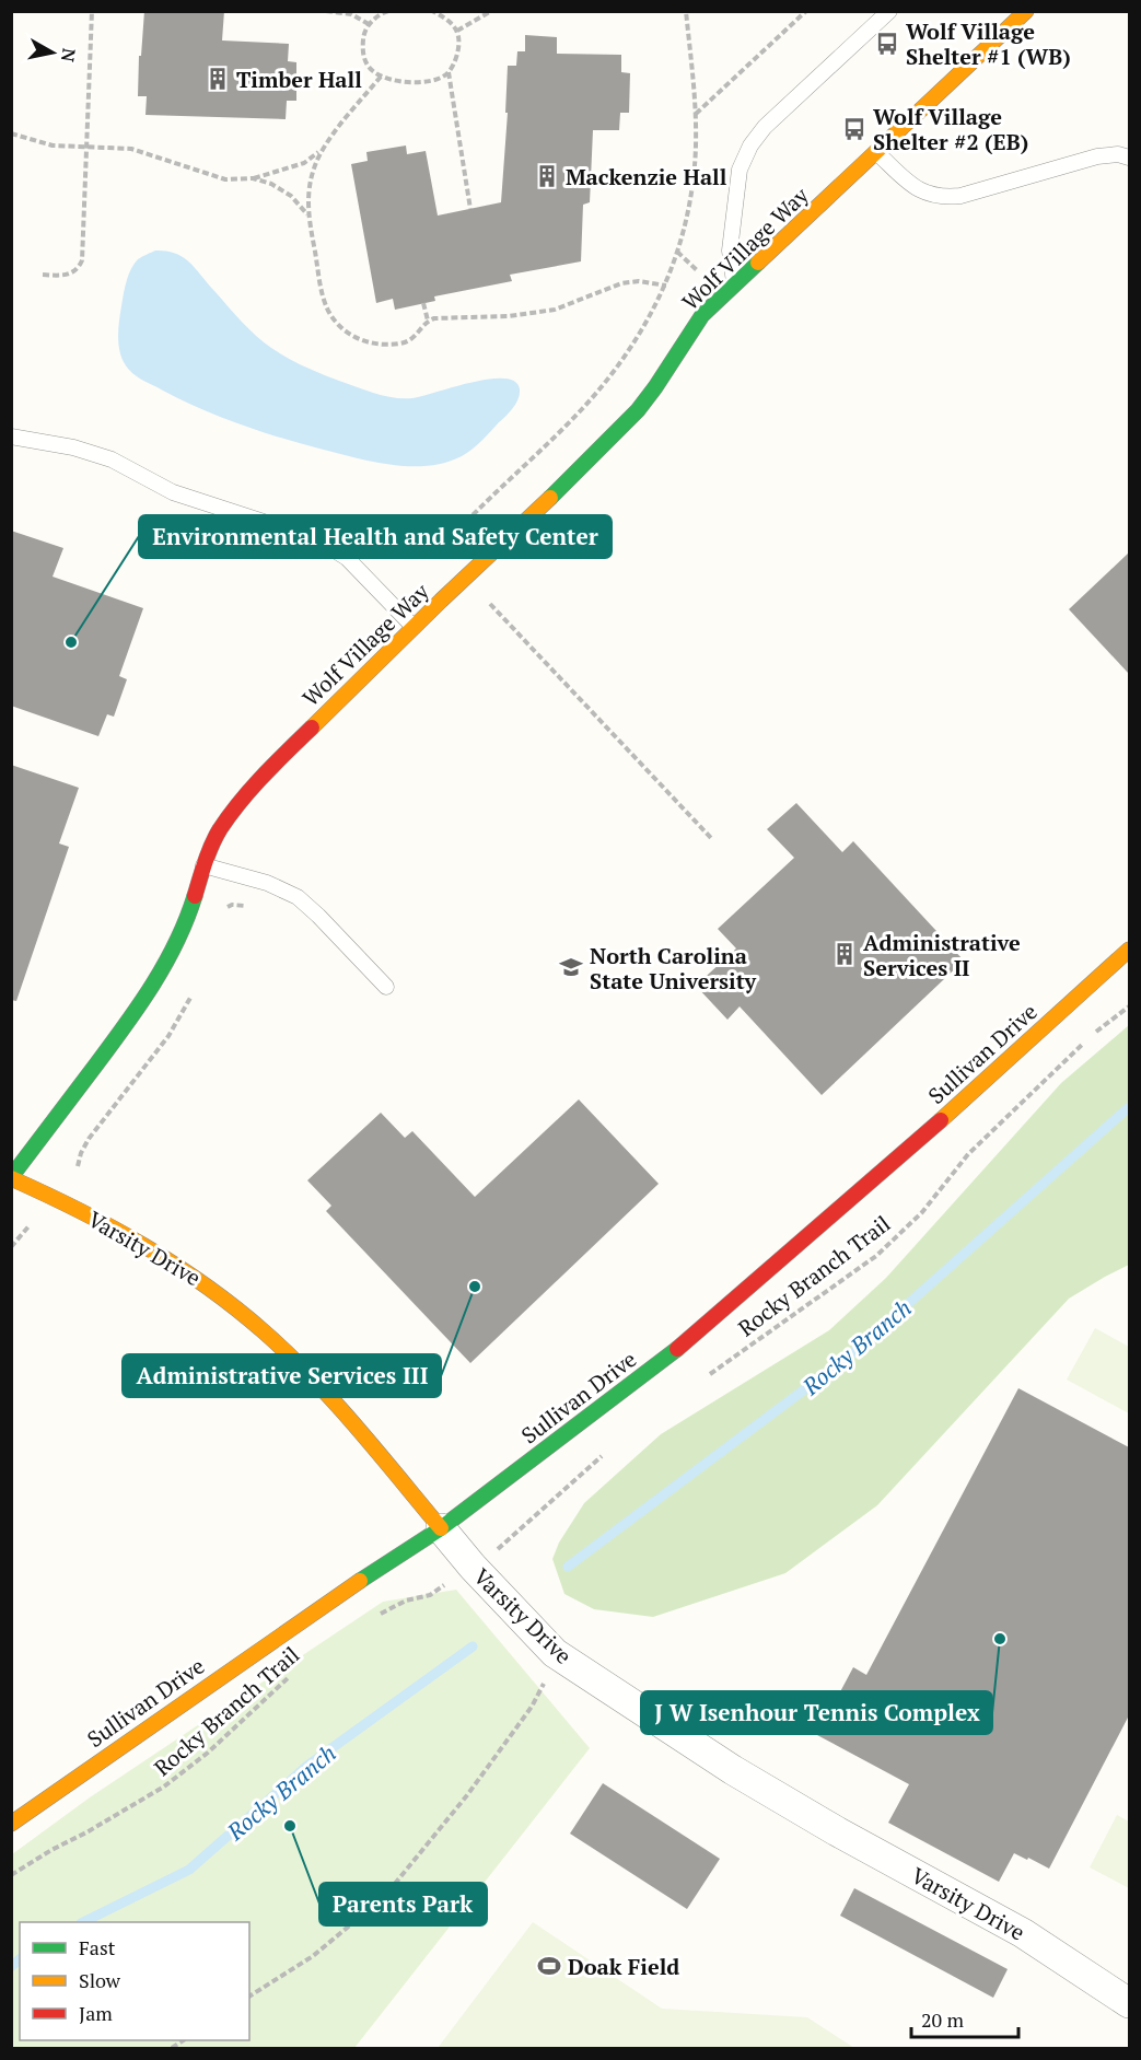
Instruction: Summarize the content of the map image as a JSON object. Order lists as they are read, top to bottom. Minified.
{"streets":{"street":["Wolf Village Way","Sullivan Drive","Varsity Drive"],"path":["Rocky Branch Trail"]},"crossings":[["Wolf Village Way","Varsity Drive"],["Sullivan Drive","Varsity Drive"]],"water":["Rocky Branch"],"places":{"bus stop":["Wolf Village Shelter #1 (WB)","Wolf Village Shelter #2 (EB)"],"building":["Timber Hall","Mackenzie Hall","Administrative Services II"],"other":["Environmental Health and Safety Center","Administrative Services III","J W Isenhour Tennis Complex","Parents Park"],"school or university":["North Carolina State University"],"sports":["Doak Field"]},"legend":["Fast","Slow","Jam"],"scale_bar":"20 m","north":"right"}
